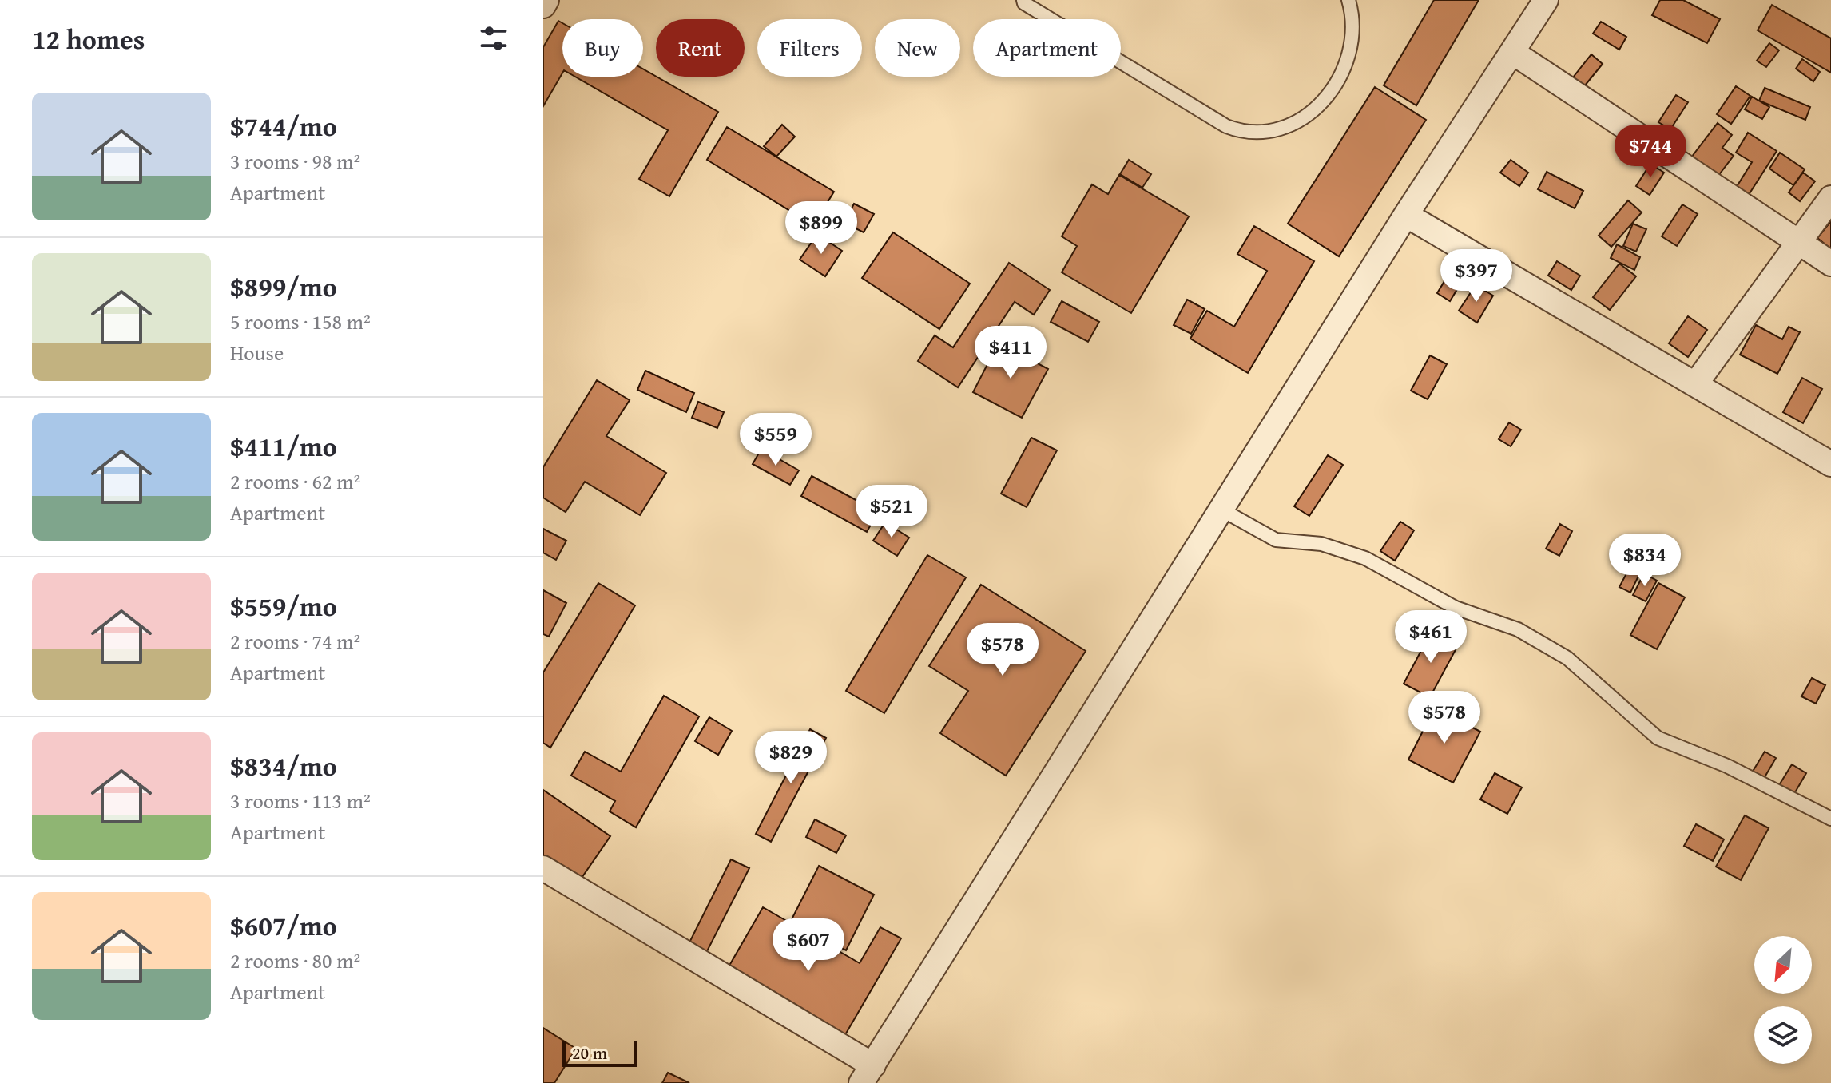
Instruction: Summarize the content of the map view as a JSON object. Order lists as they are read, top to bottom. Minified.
{"scale_bar":"20 m","north":"bottom left","page":{"heading":"12 homes","chip":["Buy","Rent","Filters","New","Apartment"],"list":[{"name":"$744/mo","note":"3 rooms · 98 m² · Apartment"},{"name":"$899/mo","note":"5 rooms · 158 m² · House"},{"name":"$411/mo","note":"2 rooms · 62 m² · Apartment"},{"name":"$559/mo","note":"2 rooms · 74 m² · Apartment"},{"name":"$834/mo","note":"3 rooms · 113 m² · Apartment"},{"name":"$607/mo","note":"2 rooms · 80 m² · Apartment"}],"price":["$744","$899","$397","$411","$559","$521","$834","$461","$578","$578","$829","$607"],"scale":"20 m"}}
